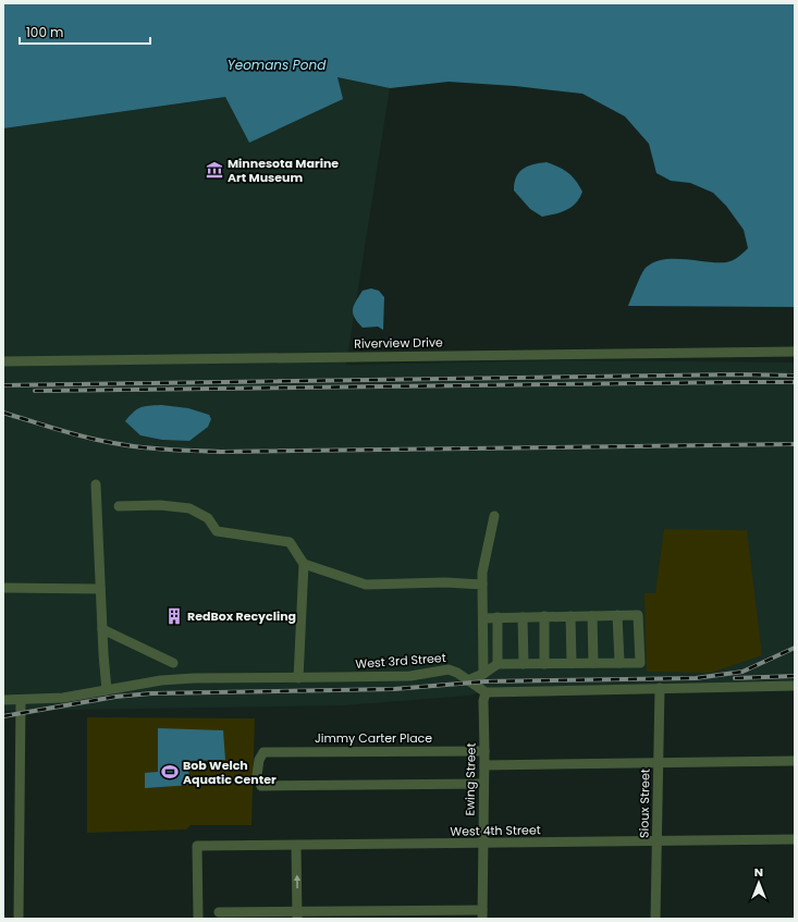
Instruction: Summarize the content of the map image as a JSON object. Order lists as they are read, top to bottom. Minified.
{"streets":{"street":["Riverview Drive","West 3rd Street","Jimmy Carter Place","Ewing Street","Sioux Street","West 4th Street"]},"crossings":[["West 3rd Street","Ewing Street"],["Jimmy Carter Place","Ewing Street"],["Ewing Street","West 4th Street"],["Sioux Street","West 4th Street"]],"water":["Yeomans Pond"],"places":{"museum":["Minnesota Marine Art Museum"],"building":["RedBox Recycling"],"sports":["Bob Welch Aquatic Center"]},"scale_bar":"100 m","north":"top"}
